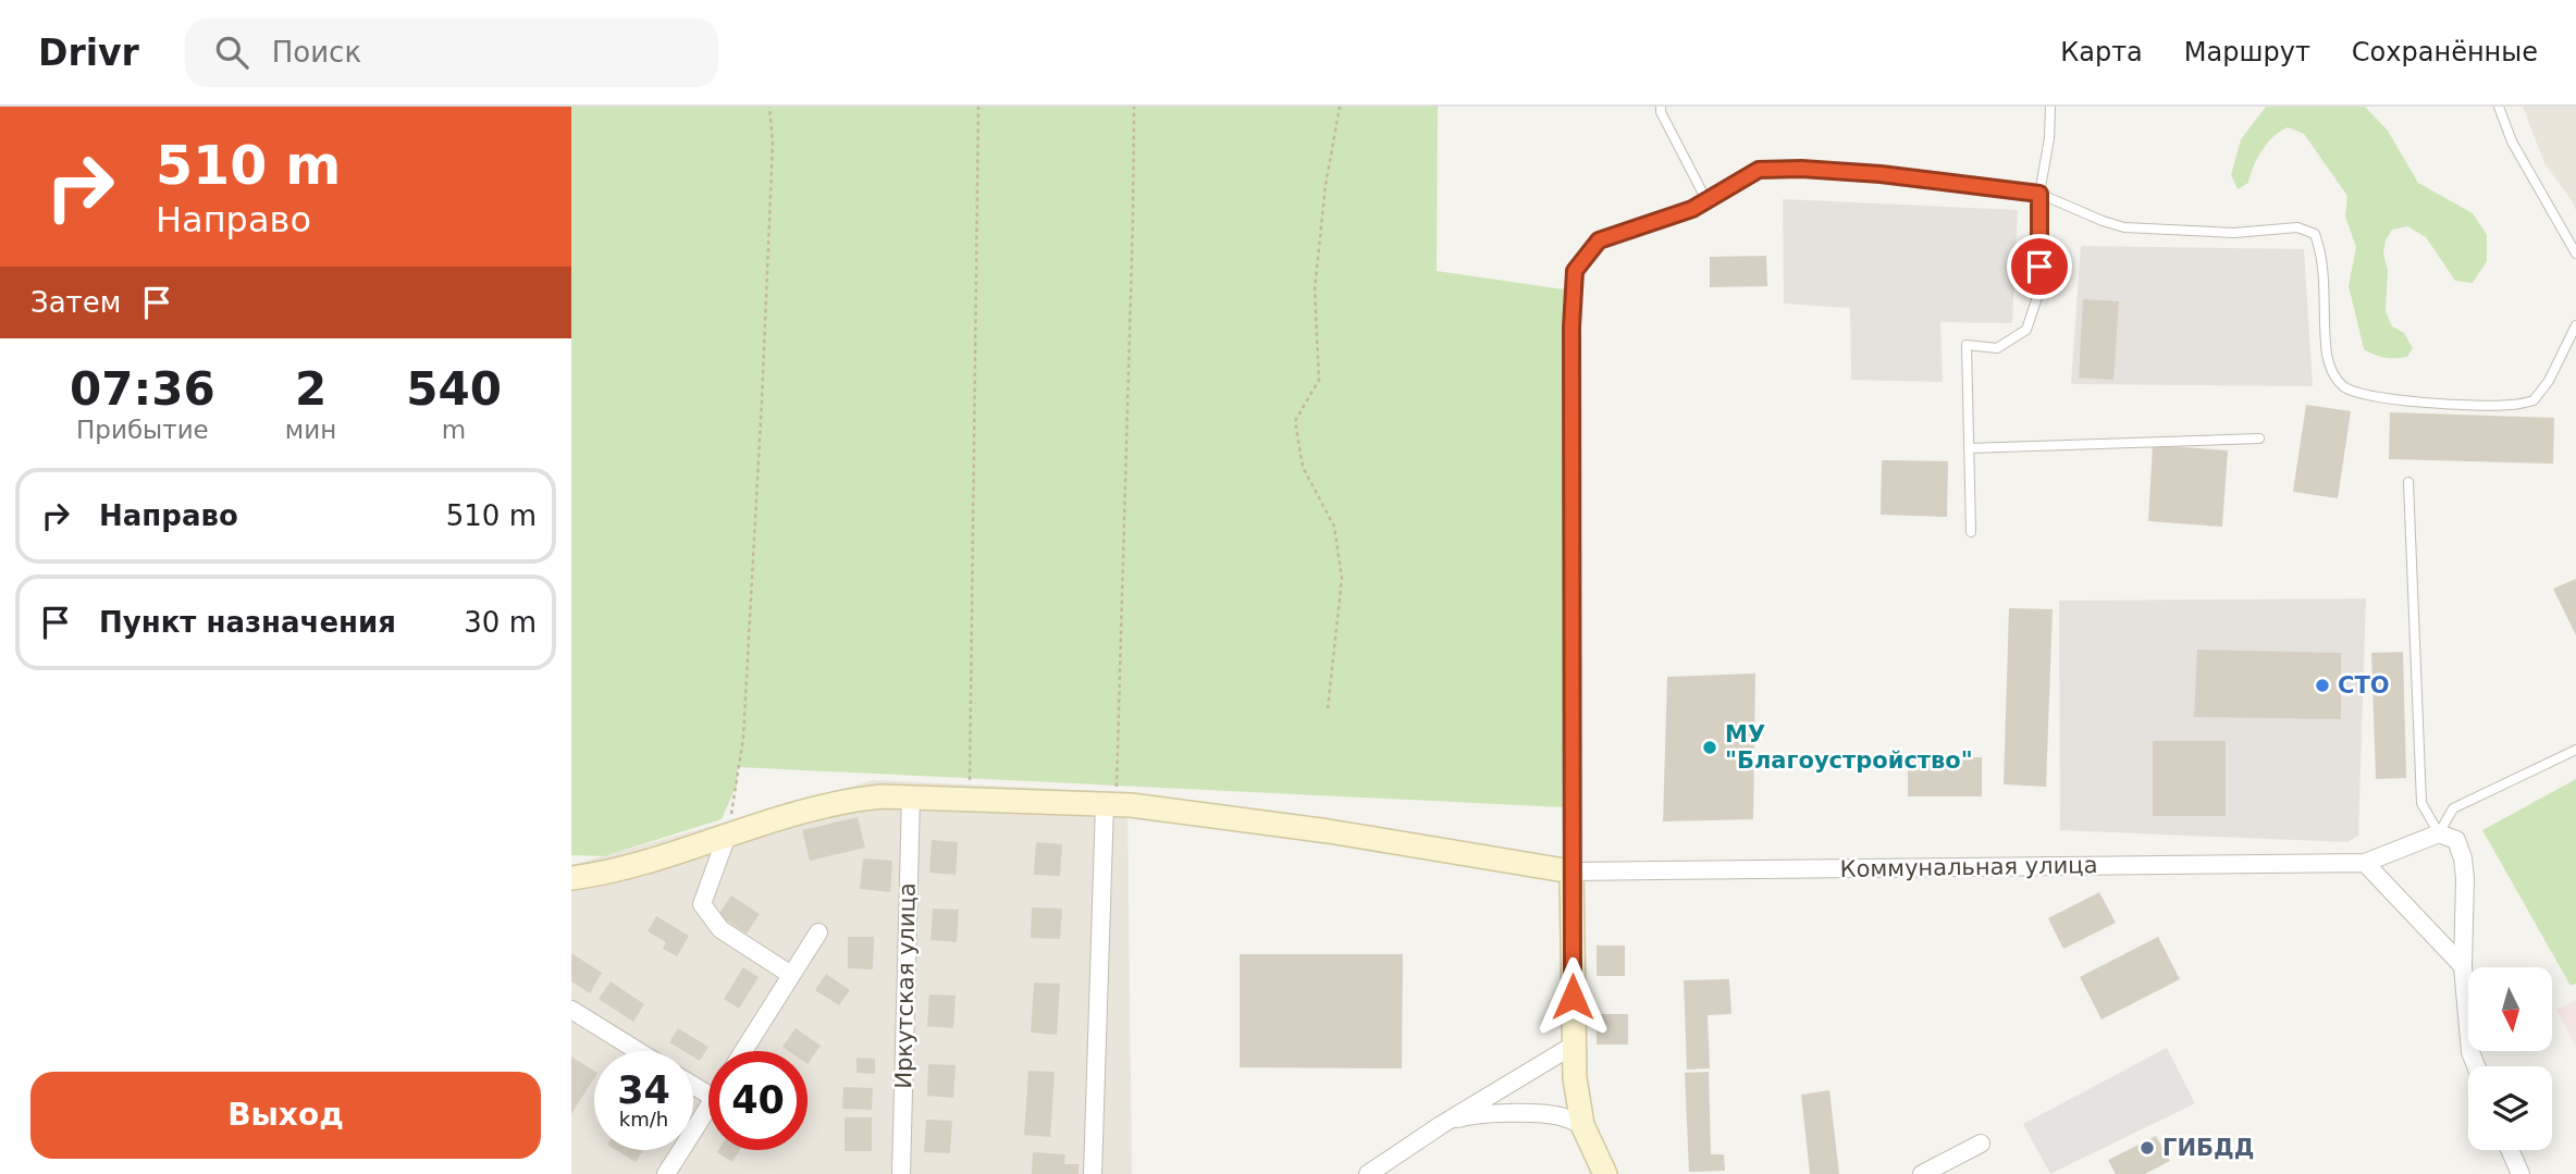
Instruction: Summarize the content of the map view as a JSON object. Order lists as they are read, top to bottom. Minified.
{"streets":{"street":["Коммунальная улица","Иркутская улица"]},"places":["СТО","МУ \"Благоустройство\"","ГИБДД"],"north":"bottom","page":{"header":"Drivr","search":"Поиск","nav":["Карта","Маршрут","Сохранённые"],"turn":["510 m","Направо"],"then":"Затем","eta":["07:36","Прибытие","2","мин","540","m"],"list":[{"name":"Направо","value":"510 m"},{"name":"Пункт назначения","value":"30 m"}],"speed":"34 km/h","limit":"40","buttons":"Выход"}}
